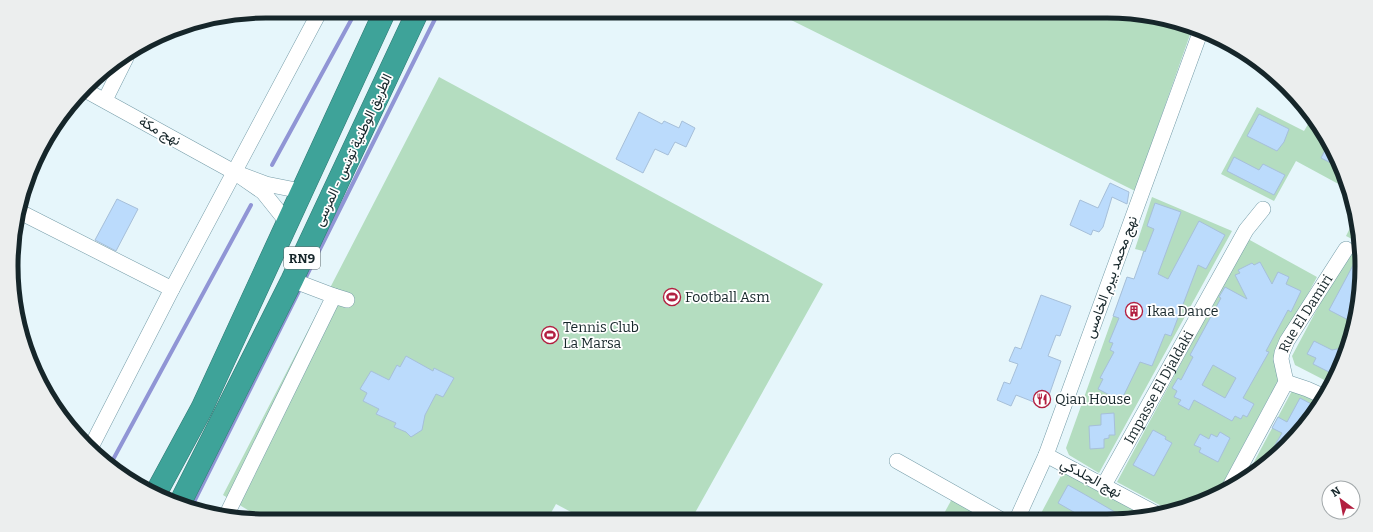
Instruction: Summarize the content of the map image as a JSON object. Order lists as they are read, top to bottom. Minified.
{"streets":{"highway":["الطريق الوطنية تونس - المرسى","RN9"],"street":["نهج مكة","نهج محمد بيرم الخامس","Rue El Damiri","Impasse El Djaldaki","نهج الجلدكي"]},"crossings":[["نهج محمد بيرم الخامس","نهج الجلدكي"],["Impasse El Djaldaki","نهج الجلدكي"]],"places":{"sports":["Football Asm","Tennis Club La Marsa"],"building":["Ikaa Dance"],"restaurant":["Qian House"]},"north":"top left"}
